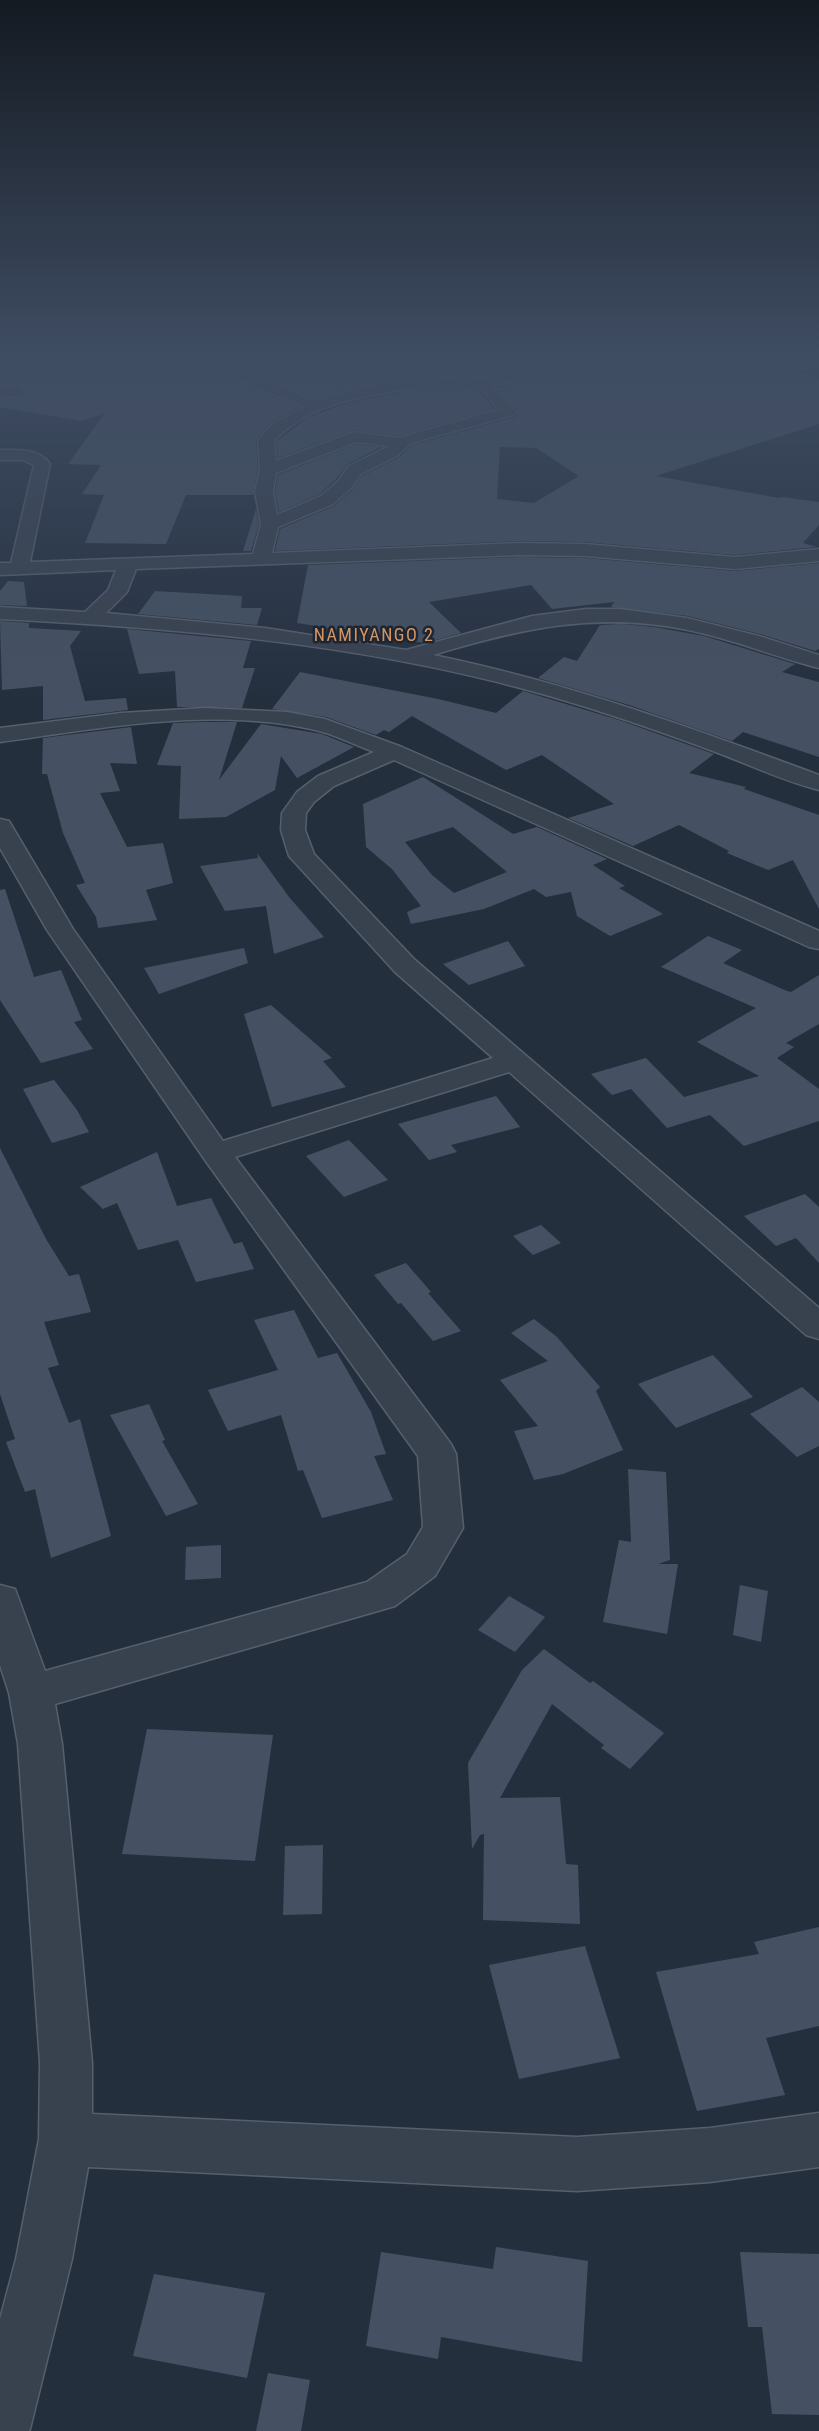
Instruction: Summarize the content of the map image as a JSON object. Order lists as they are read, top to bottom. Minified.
{"districts":["NAMIYANGO 2"]}
